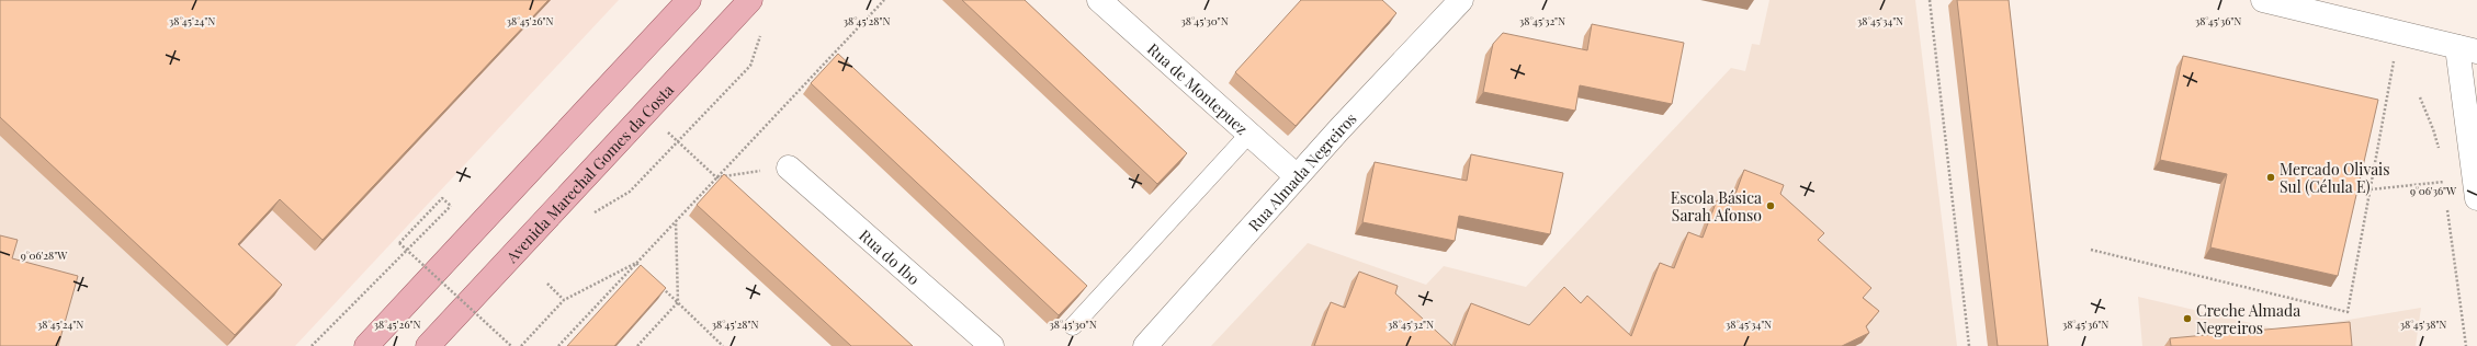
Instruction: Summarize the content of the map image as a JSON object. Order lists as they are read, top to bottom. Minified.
{"streets":{"main road":["Avenida Marechal Gomes da Costa"],"street":["Rua de Montepuez","Rua Almada Negreiros","Rua do Ibo"]},"crossings":[["Rua de Montepuez","Rua Almada Negreiros"]],"places":["Mercado Olivais Sul (Célula E)","Escola Básica Sarah Afonso","Creche Almada Negreiros"],"coordinates":["38°45'24\"N","38°45'26\"N","38°45'28\"N","38°45'30\"N","38°45'32\"N","38°45'34\"N","38°45'36\"N","9°06'36\"W","9°06'28\"W","38°45'38\"N"]}
